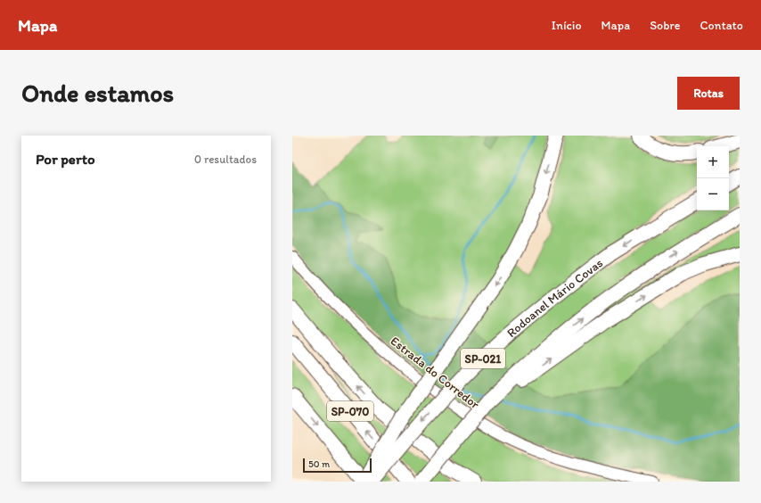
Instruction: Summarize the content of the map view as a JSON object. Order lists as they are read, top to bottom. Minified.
{"streets":{"highway":["Rodoanel Mário Covas","SP-021","SP-070"],"street":["Estrada do Corredor"]},"scale_bar":"50 m","page":{"header":"Mapa","nav":["Início","Mapa","Sobre","Contato"],"buttons":"Rotas","title":"Onde estamos","heading":["Por perto","0 resultados"],"map_buttons":["+","−"],"scale":"50 m"}}
